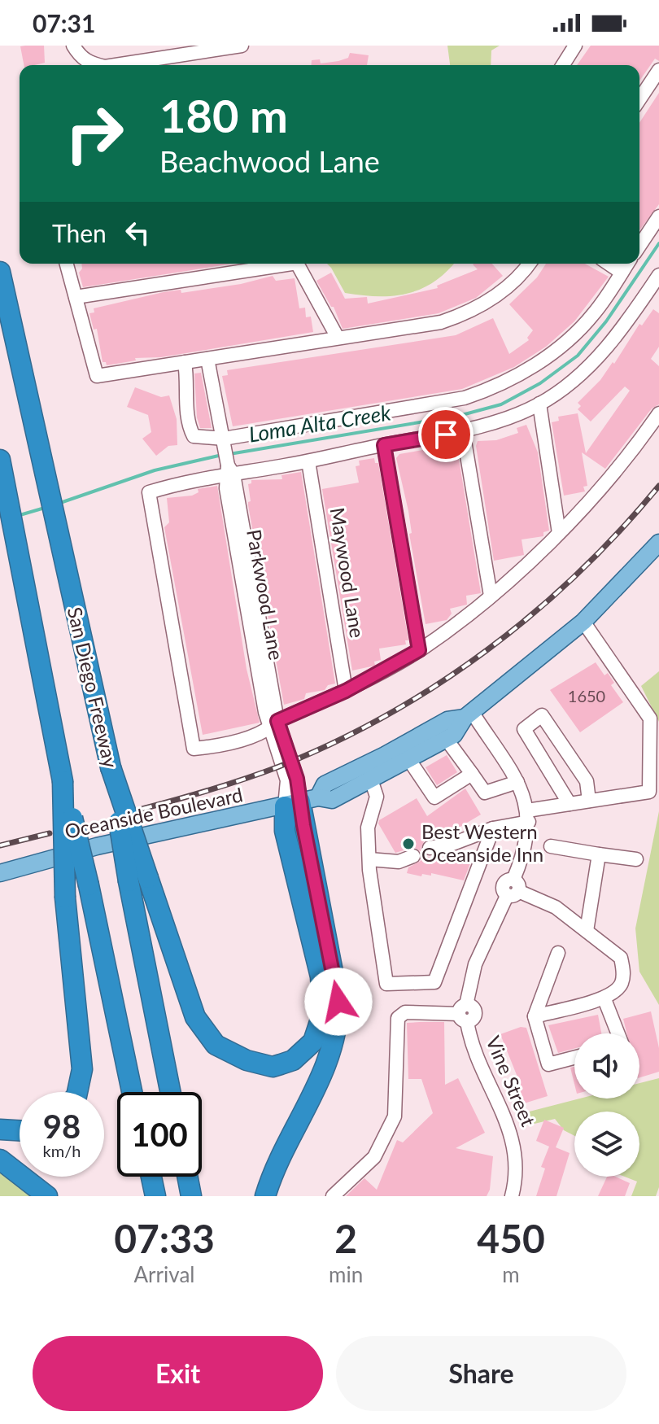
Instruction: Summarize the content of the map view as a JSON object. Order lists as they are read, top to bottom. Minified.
{"streets":{"highway":["San Diego Freeway"],"main road":["Oceanside Boulevard"],"street":["Maywood Lane","Parkwood Lane","Vine Street"]},"crossings":[["Parkwood Lane","Oceanside Boulevard"],["Oceanside Boulevard","Vine Street"]],"water":["Loma Alta Creek"],"places":["Best Western Oceanside Inn"],"house_numbers":["1650"],"page":{"status":"07:31","turn":["180 m","Beachwood Lane"],"then":"Then","speed":"98 km/h","limit":"100","eta":["07:33","Arrival","2","min","450","m"],"buttons":["Exit","Share"]}}
